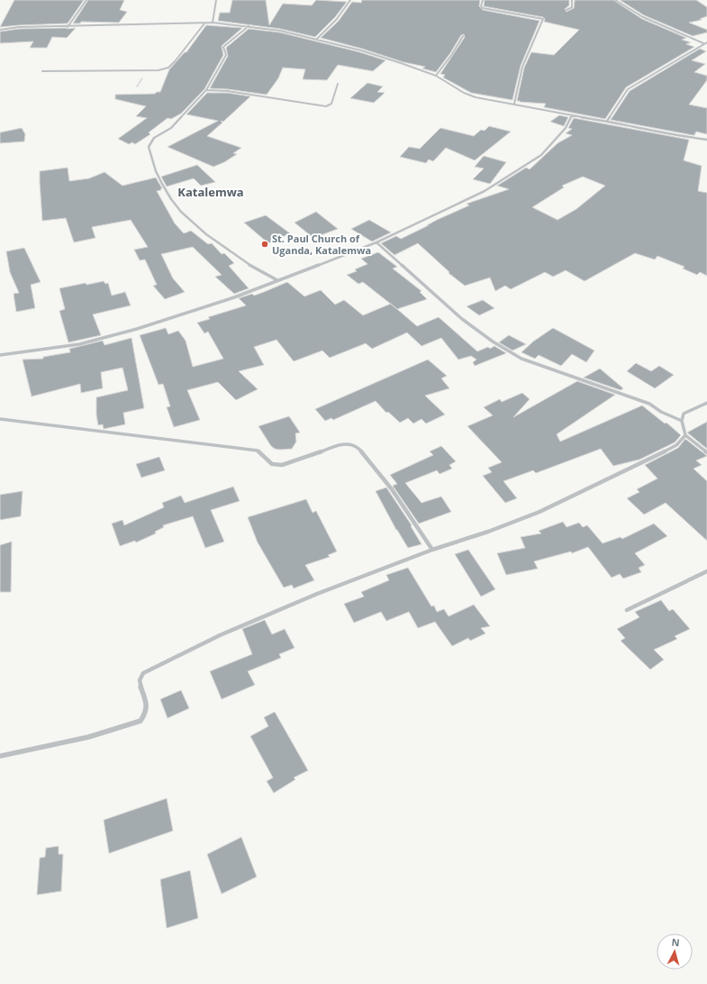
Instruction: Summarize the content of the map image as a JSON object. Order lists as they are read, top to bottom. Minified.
{"districts":["Katalemwa"],"places":["St. Paul Church of Uganda, Katalemwa"],"north":"top"}
